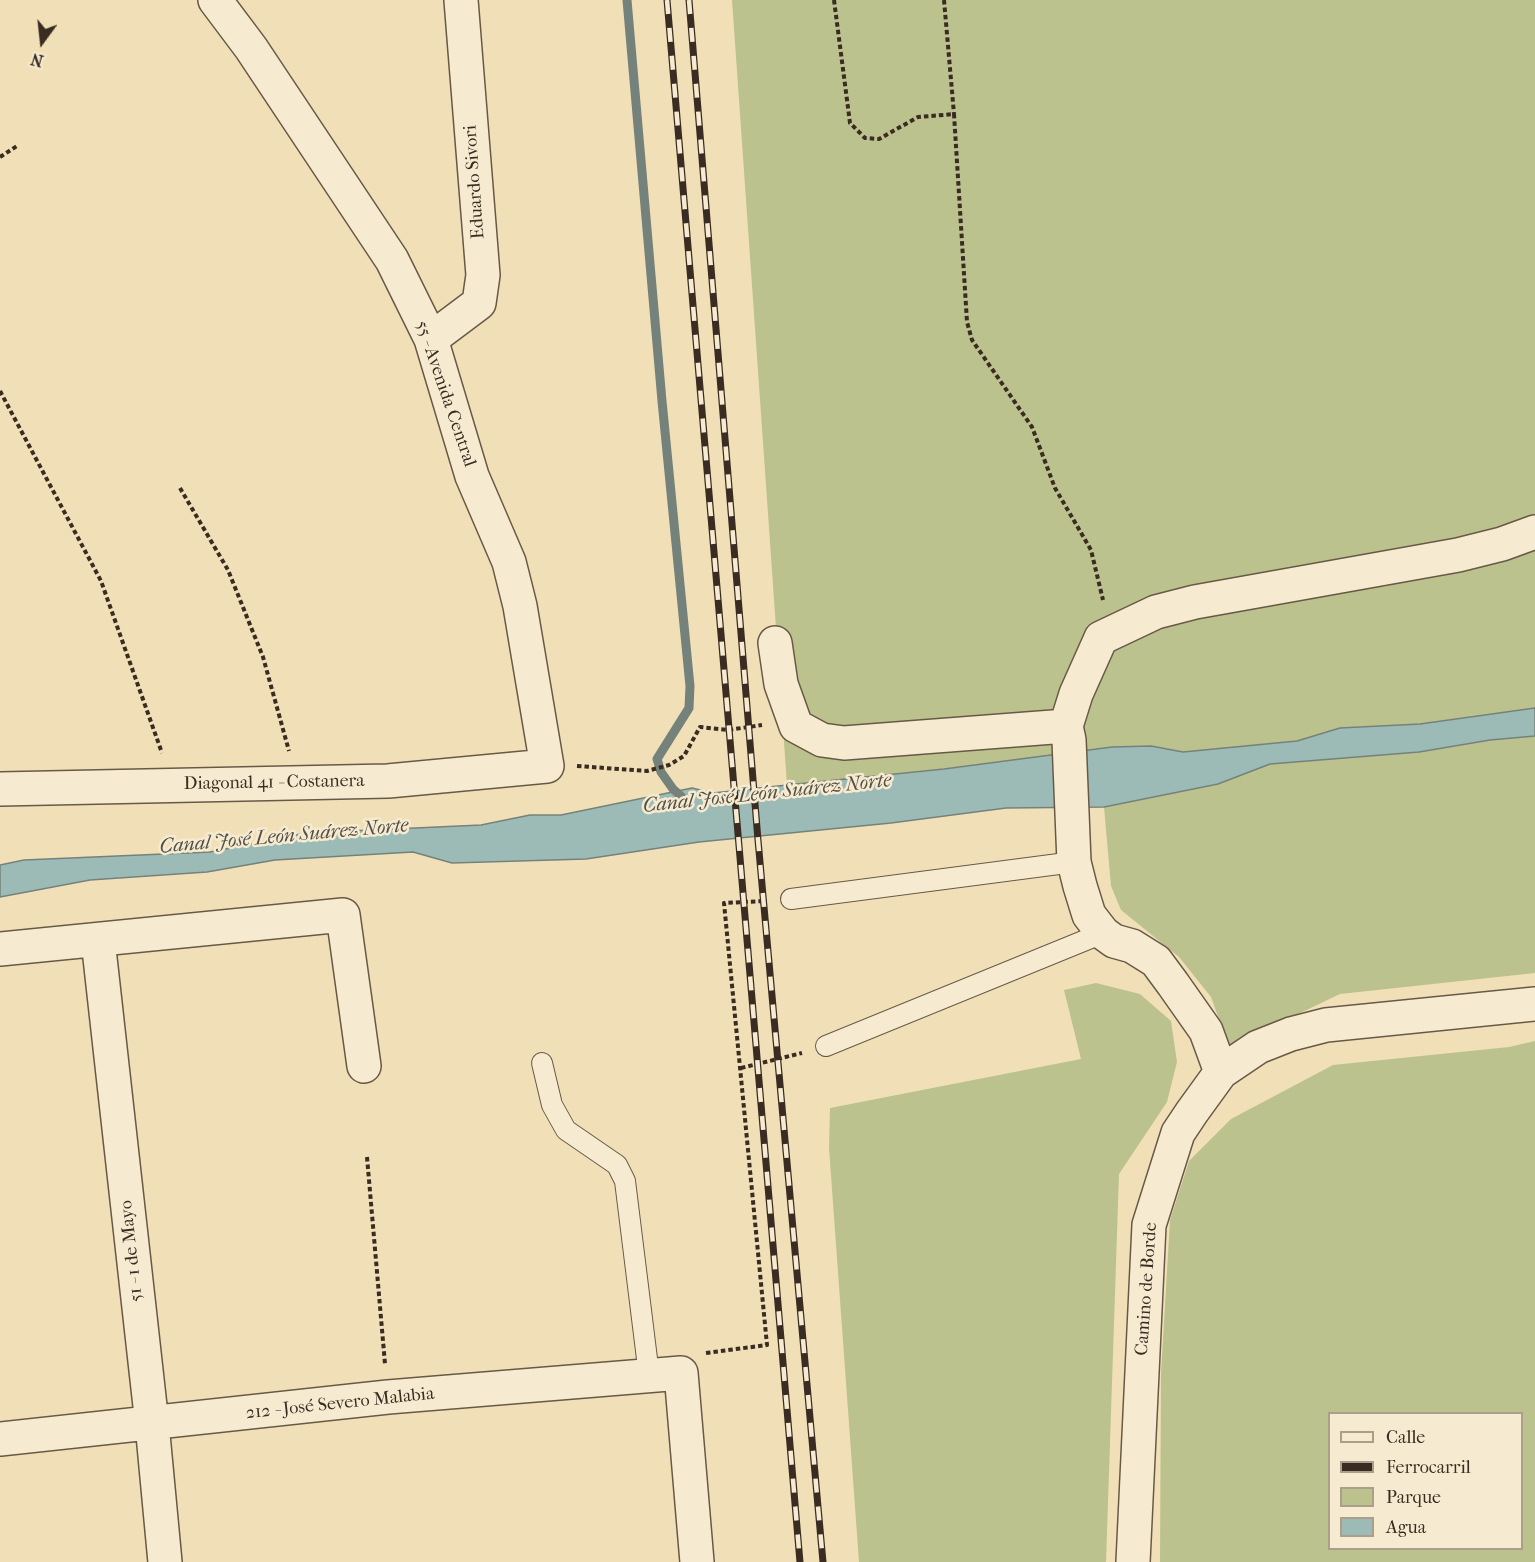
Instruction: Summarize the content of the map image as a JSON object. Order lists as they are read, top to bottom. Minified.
{"streets":{"street":["Eduardo Sivori","55 - Avenida Central","Diagonal 41 - Costanera","51 - 1 de Mayo","Camino de Borde","212 - José Severo Malabia"]},"crossings":[["Eduardo Sivori","55 - Avenida Central"],["55 - Avenida Central","Diagonal 41 - Costanera"],["51 - 1 de Mayo","212 - José Severo Malabia"]],"water":["Canal José León Suárez Norte"],"legend":["Calle","Ferrocarril","Parque","Agua"],"north":"bottom"}
